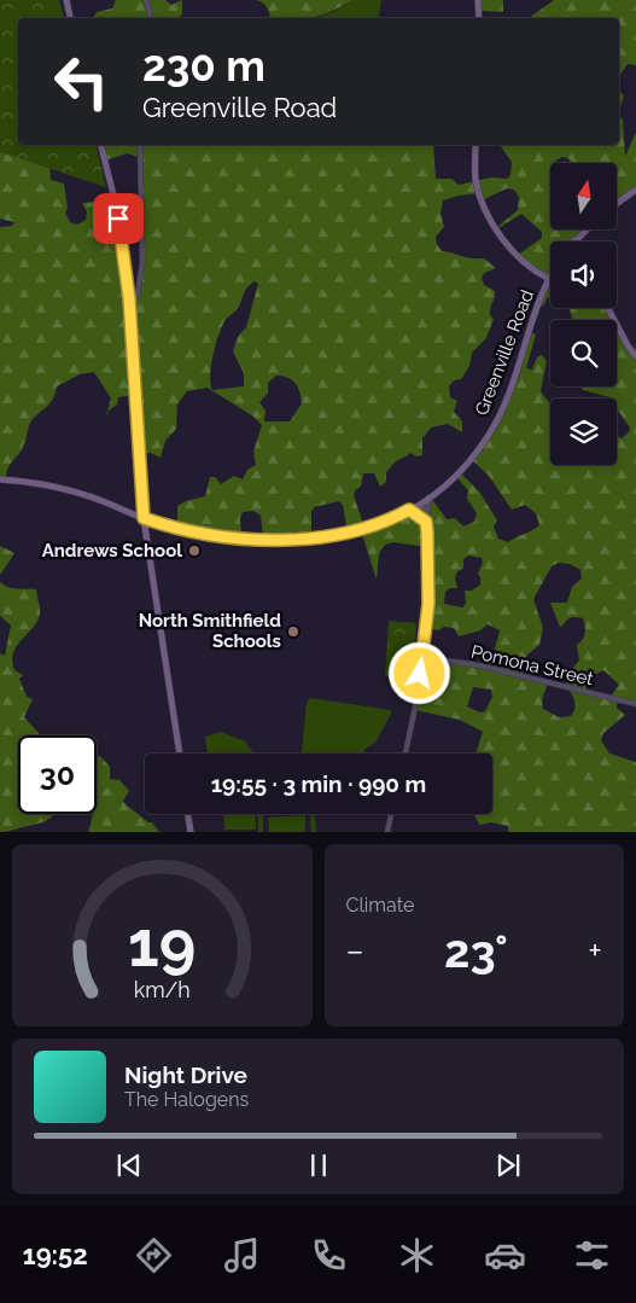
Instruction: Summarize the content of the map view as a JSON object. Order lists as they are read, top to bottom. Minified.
{"streets":{"main road":["Greenville Road"],"street":["Pomona Street"]},"places":["Andrews School","North Smithfield Schools"],"north":"top","page":{"turn":["230 m","Greenville Road"],"limit":"30","trip":"19:55 · 3 min · 990 m","tile":"Climate","heat":["−","23°","+"],"song":["Night Drive","The Halogens"],"tabs":"19:52","gauge":["19","km/h"]}}
